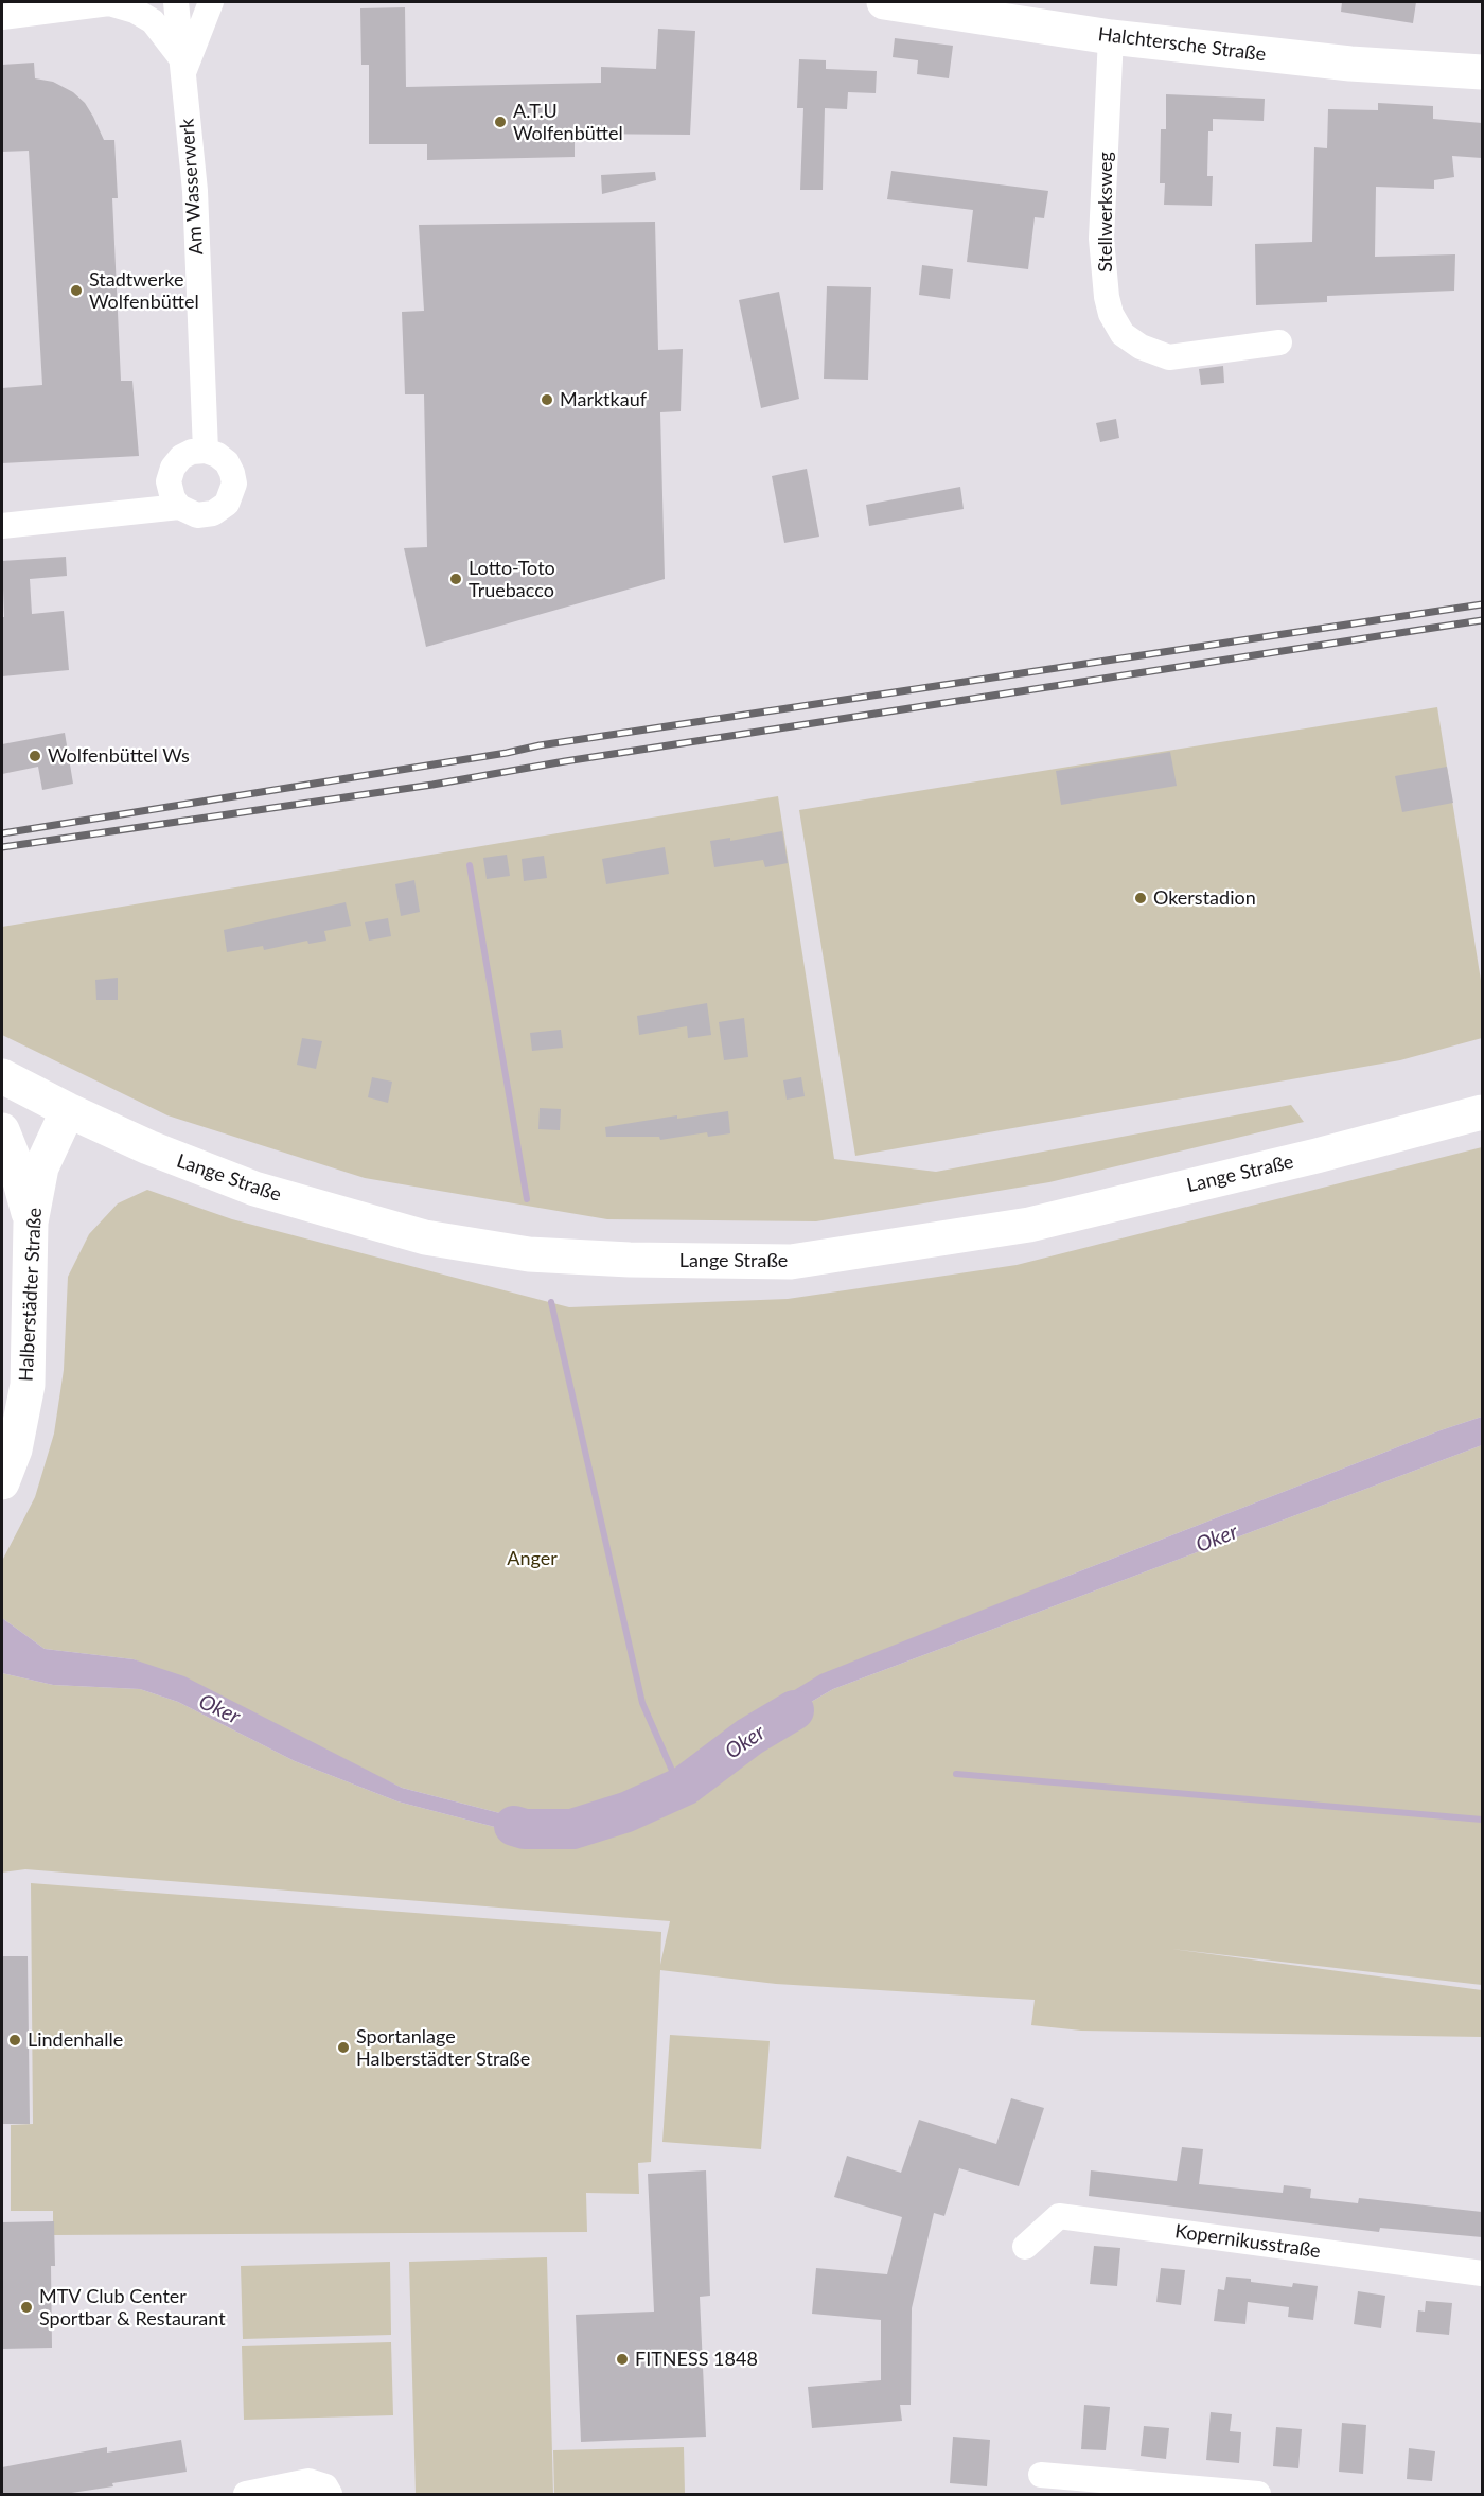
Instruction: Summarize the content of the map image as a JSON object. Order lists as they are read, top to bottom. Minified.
{"streets":{"street":["Halchtersche Straße","Am Wasserwerk","Stellwerksweg","Lange Straße","Halberstädter Straße","Kopernikusstraße"]},"crossings":[["Halchtersche Straße","Stellwerksweg"],["Lange Straße","Halberstädter Straße"]],"water":["Oker"],"parks":["Anger"],"places":["A.T.U Wolfenbüttel","Stadtwerke Wolfenbüttel","Marktkauf","Lotto-Toto Truebacco","Wolfenbüttel Ws","Okerstadion","Lindenhalle","Sportanlage Halberstädter Straße","MTV Club Center Sportbar & Restaurant","FITNESS 1848"]}
